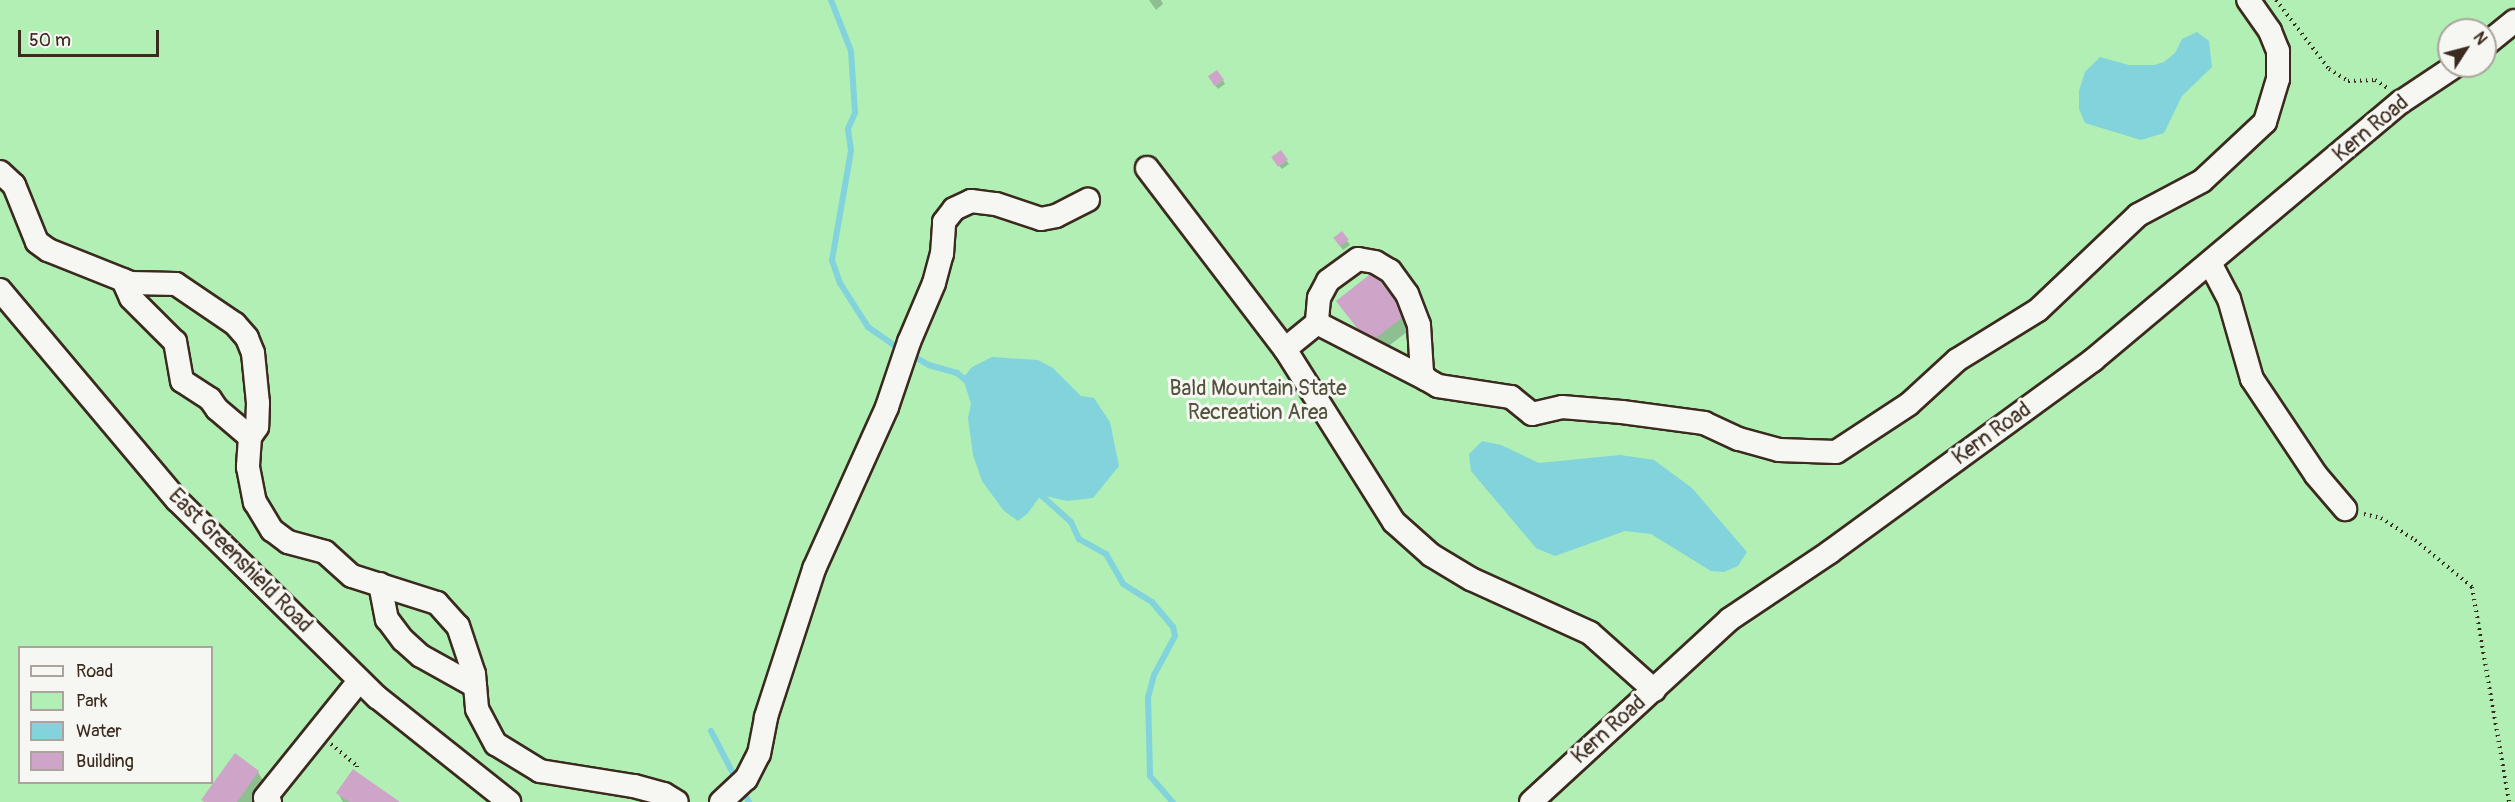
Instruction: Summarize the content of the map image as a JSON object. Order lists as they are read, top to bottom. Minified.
{"streets":{"street":["Kern Road","East Greenshield Road"]},"parks":["Bald Mountain State Recreation Area"],"legend":["Road","Park","Water","Building"],"scale_bar":"50 m","north":"top right"}
